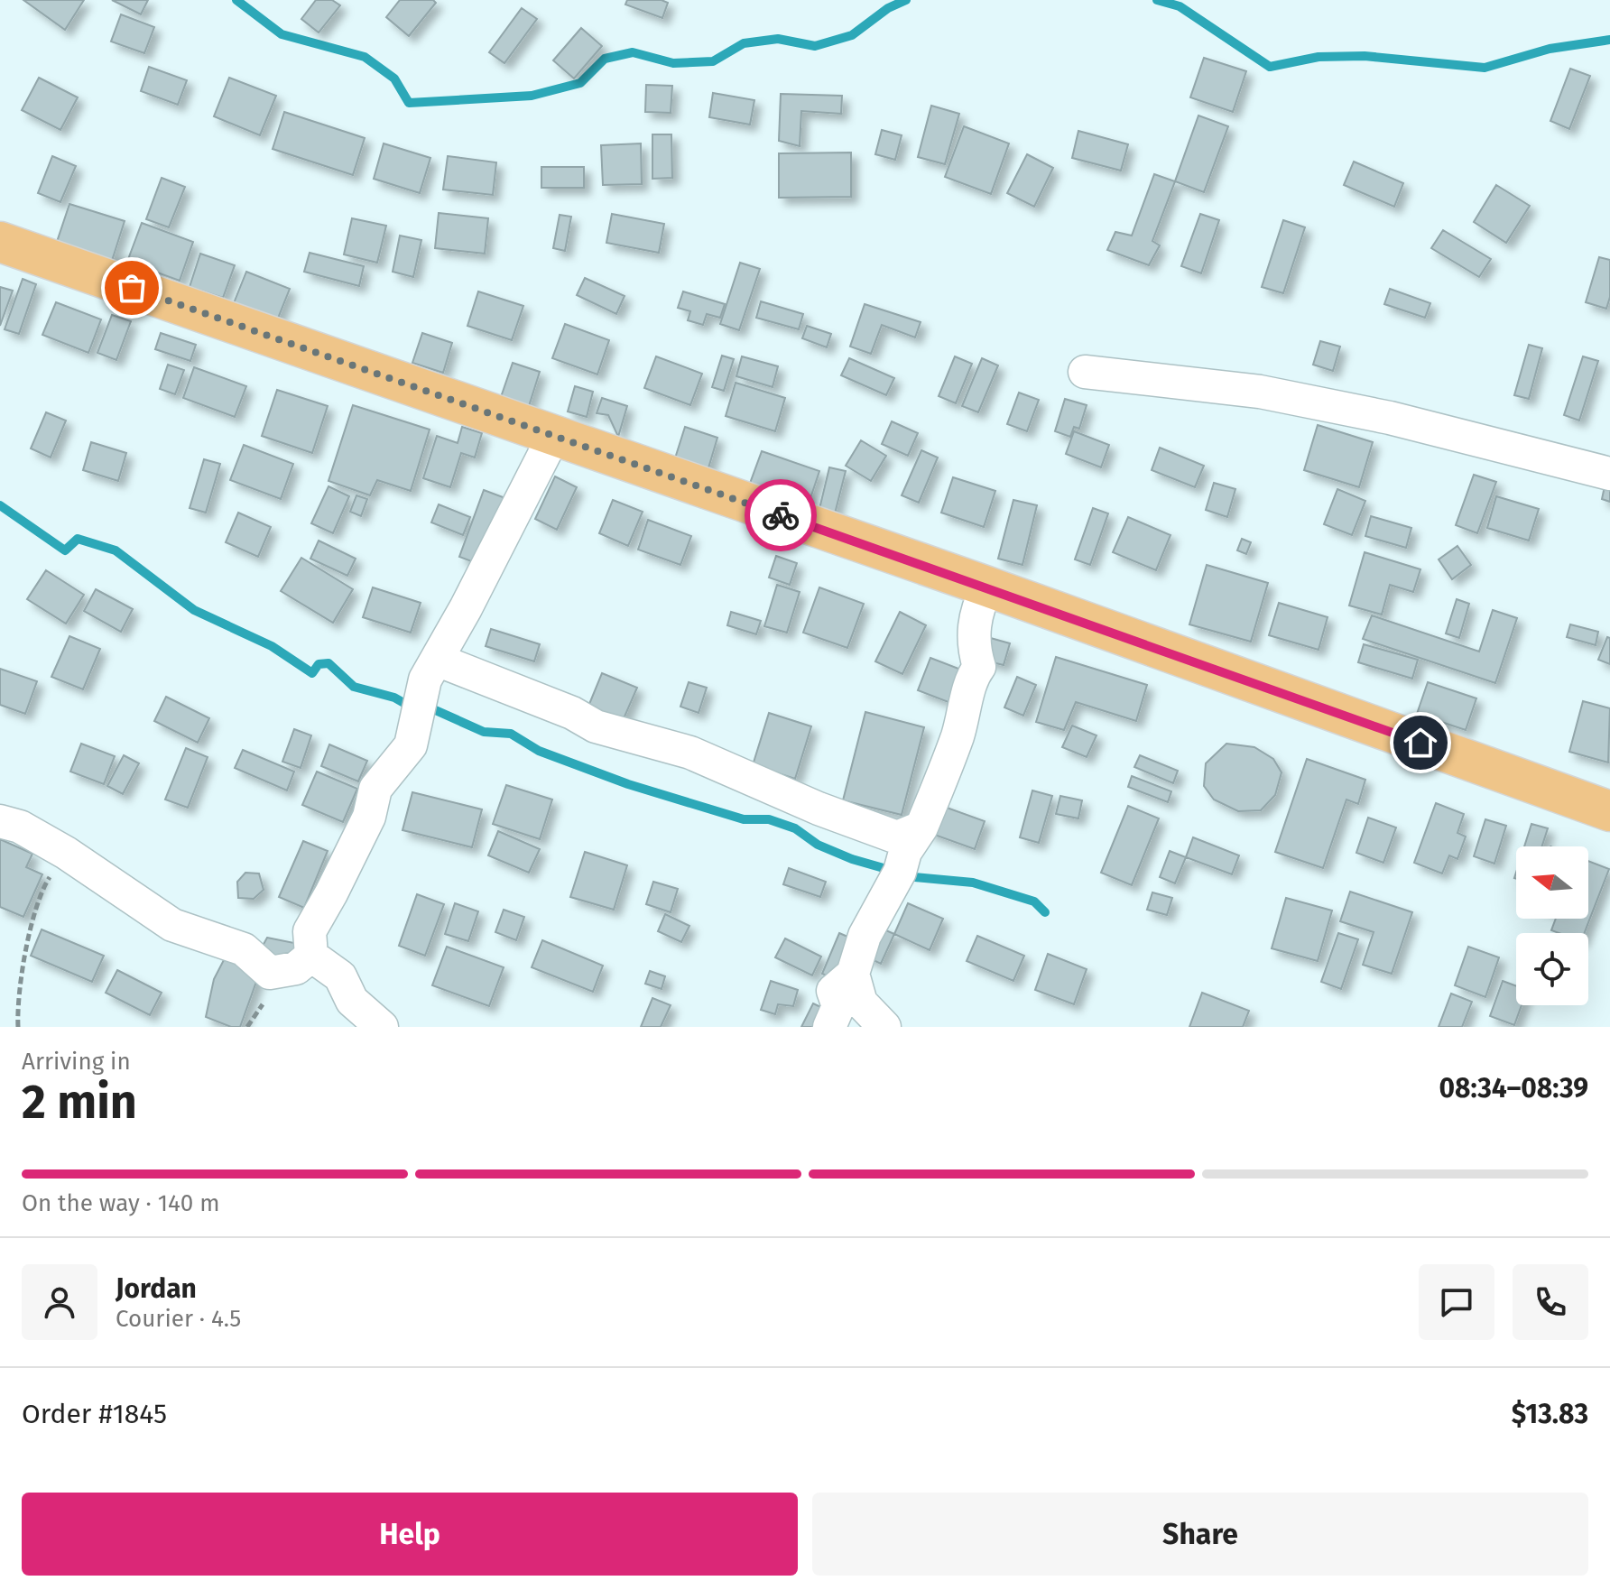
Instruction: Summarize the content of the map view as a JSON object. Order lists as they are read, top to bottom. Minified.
{"north":"left","page":{"heading":["2 min","Arriving in","08:34–08:39"],"panel":["Jordan","Courier · 4.5","Order #1845","$13.83"],"bar":"On the way · 140 m","buttons":["Help","Share"]}}
